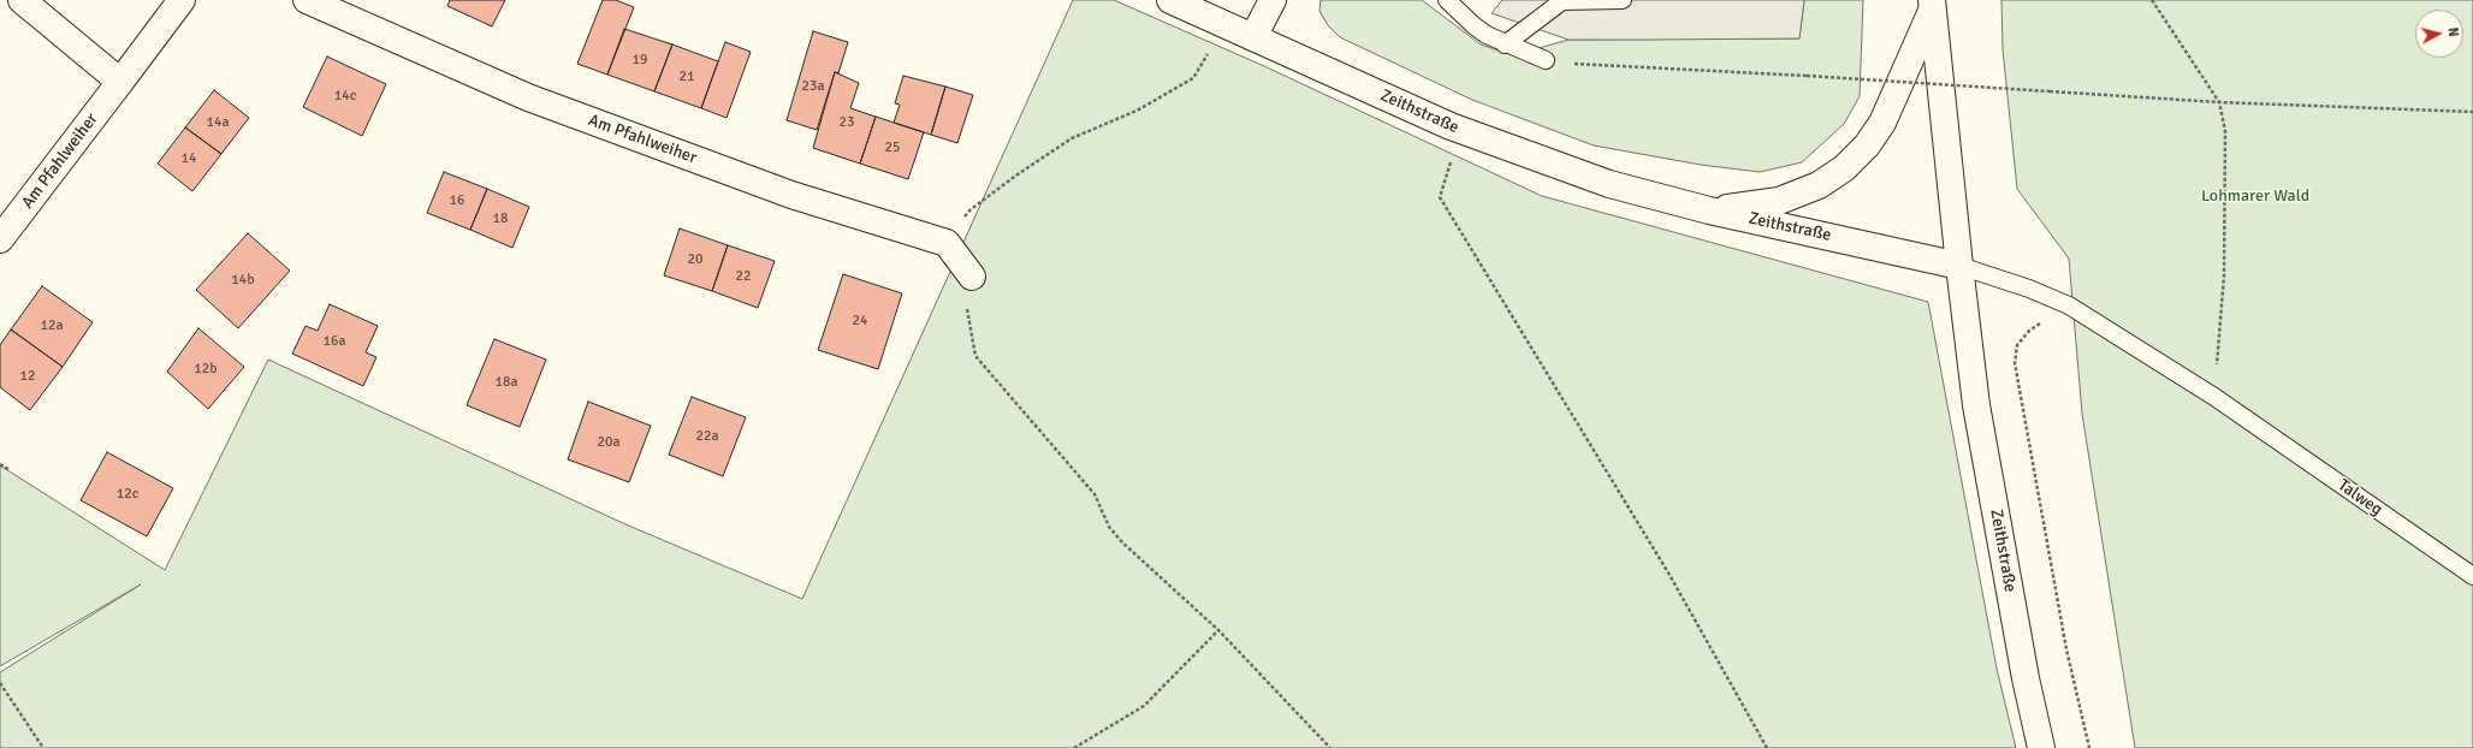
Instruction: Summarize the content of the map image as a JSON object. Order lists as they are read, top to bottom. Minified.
{"streets":{"street":["Zeithstraße","Am Pfahlweiher"],"lane":["Talweg"]},"crossings":[["Zeithstraße","Talweg"]],"parks":["Lohmarer Wald"],"house_numbers":["19","21","23a","14c","14a","23","25","14","16","18","20","22","14b","24","12a","16a","12b","12","18a","22a","20a","12c"],"north":"right"}
